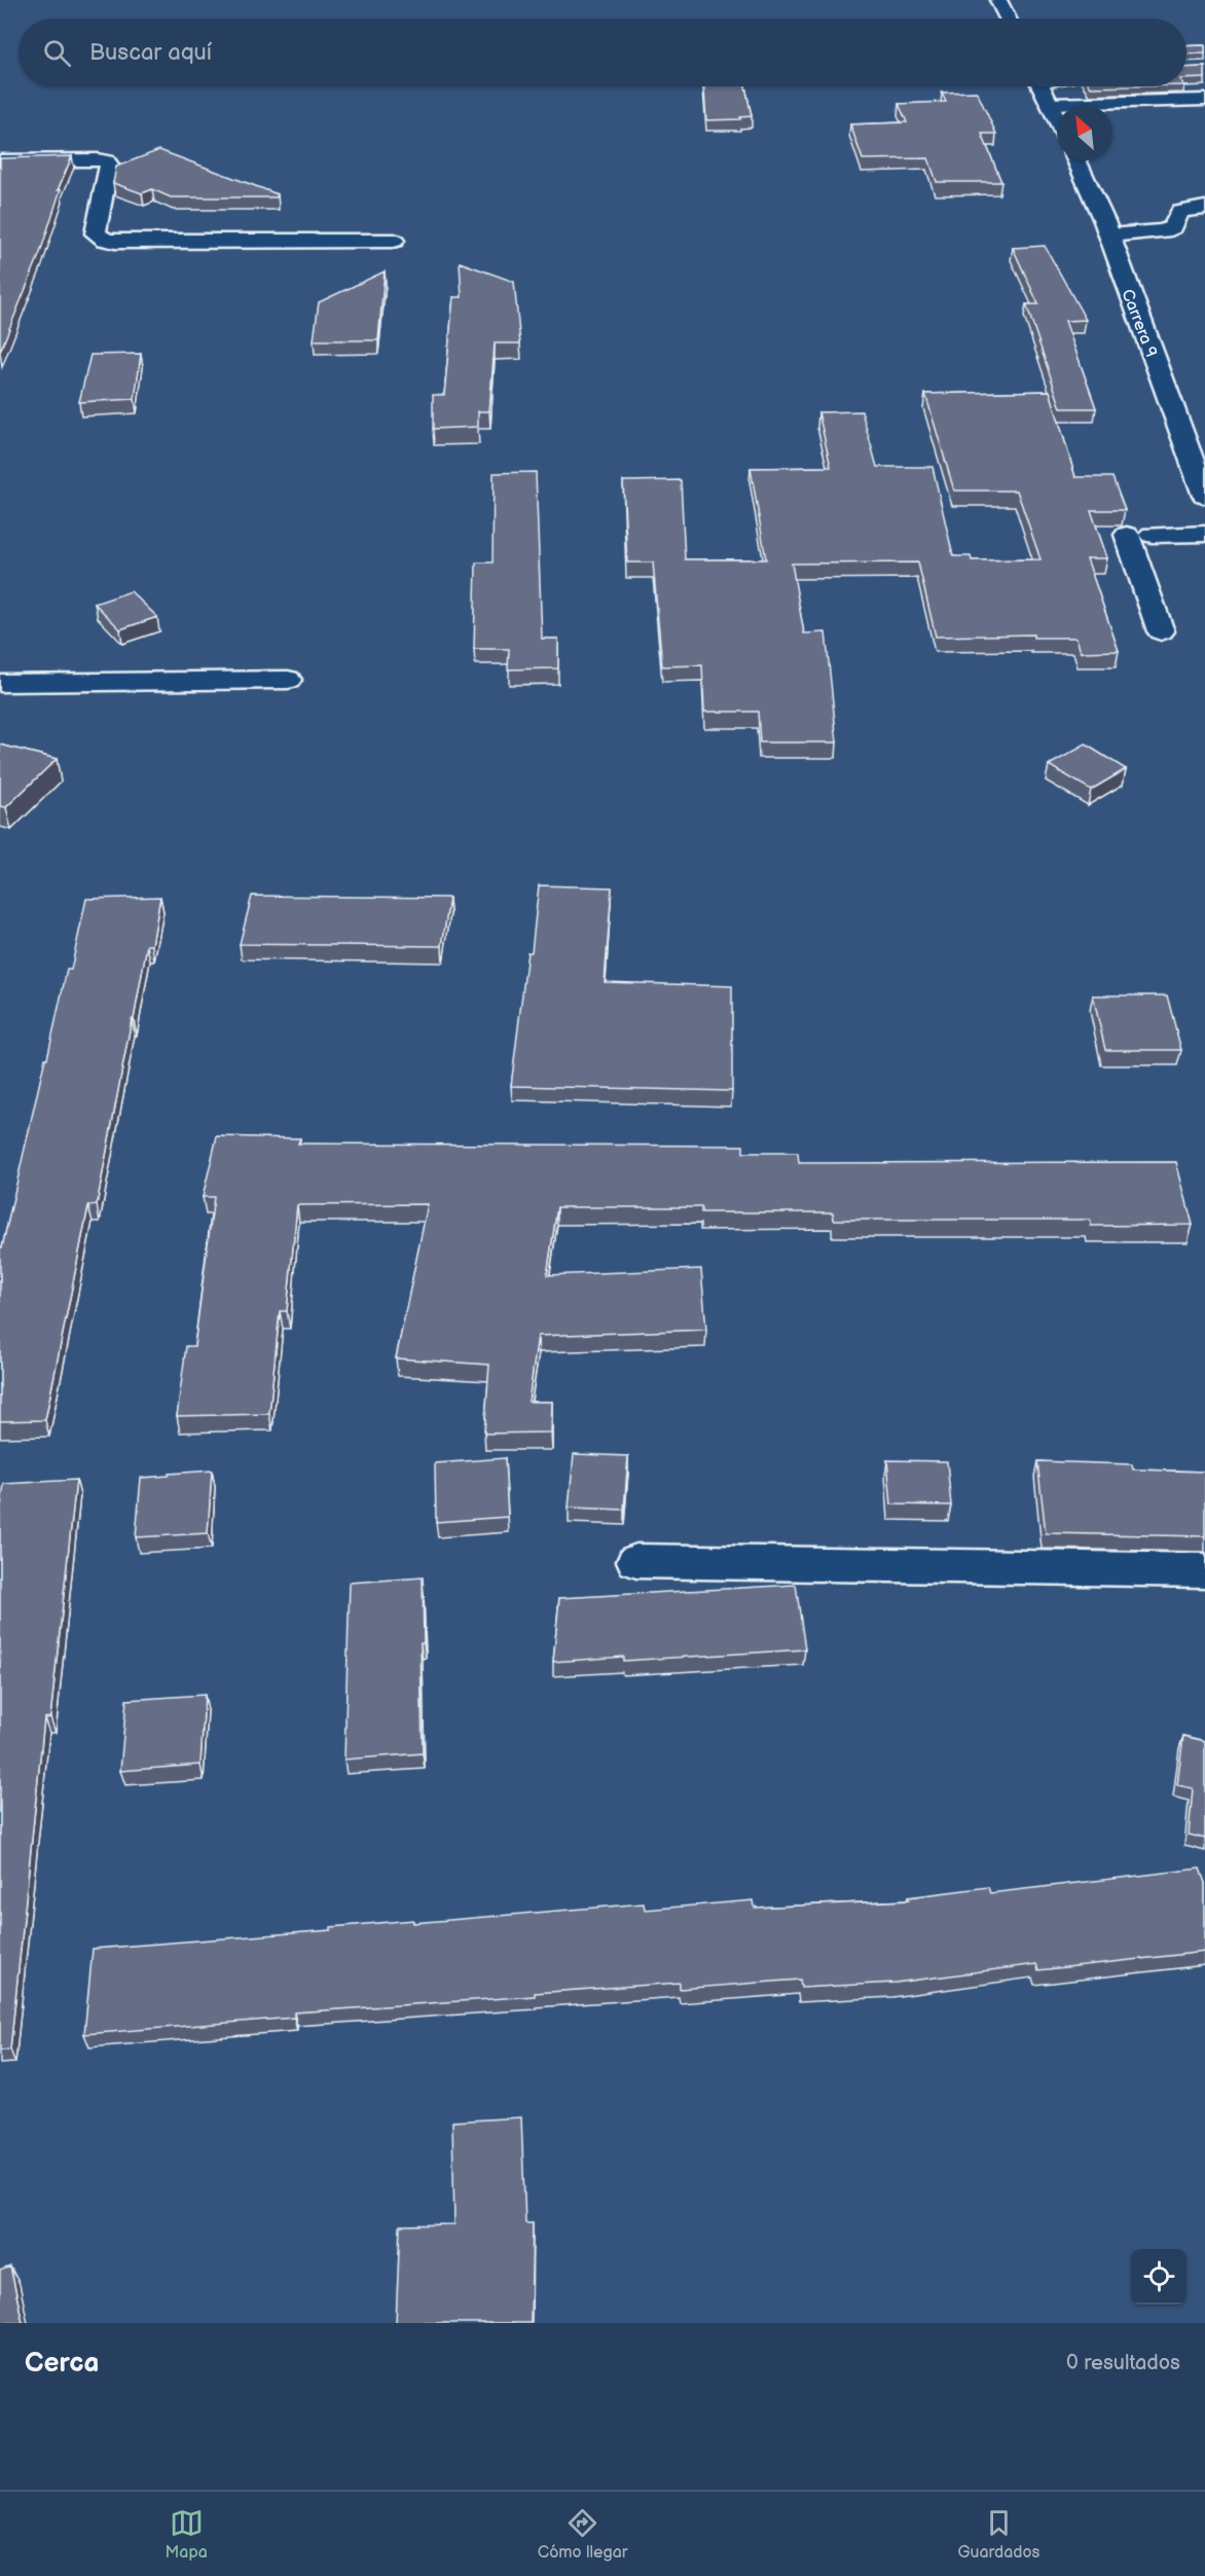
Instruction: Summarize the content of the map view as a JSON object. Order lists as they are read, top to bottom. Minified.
{"streets":{"street":["Carrera 9"]},"north":"top left","page":{"search":"Buscar aquí","heading":["Cerca","0 resultados"],"nav":["Mapa","Cómo llegar","Guardados"]}}
